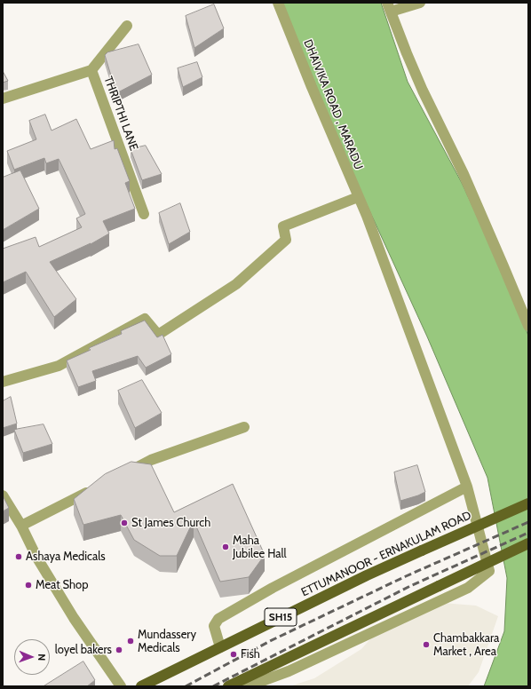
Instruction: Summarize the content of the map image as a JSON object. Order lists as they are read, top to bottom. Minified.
{"streets":{"main road":["ETTUMANOOR - ERNAKULAM ROAD","SH15"],"street":["DHAIVIKA ROAD , MARADU","THRIPTHI LANE"]},"places":["St James Church","Maha Jubilee Hall","Ashaya Medicals","Meat Shop","Mundassery Medicals","Chambakkara Market , Area","loyel bakers","Fish"],"north":"right"}
